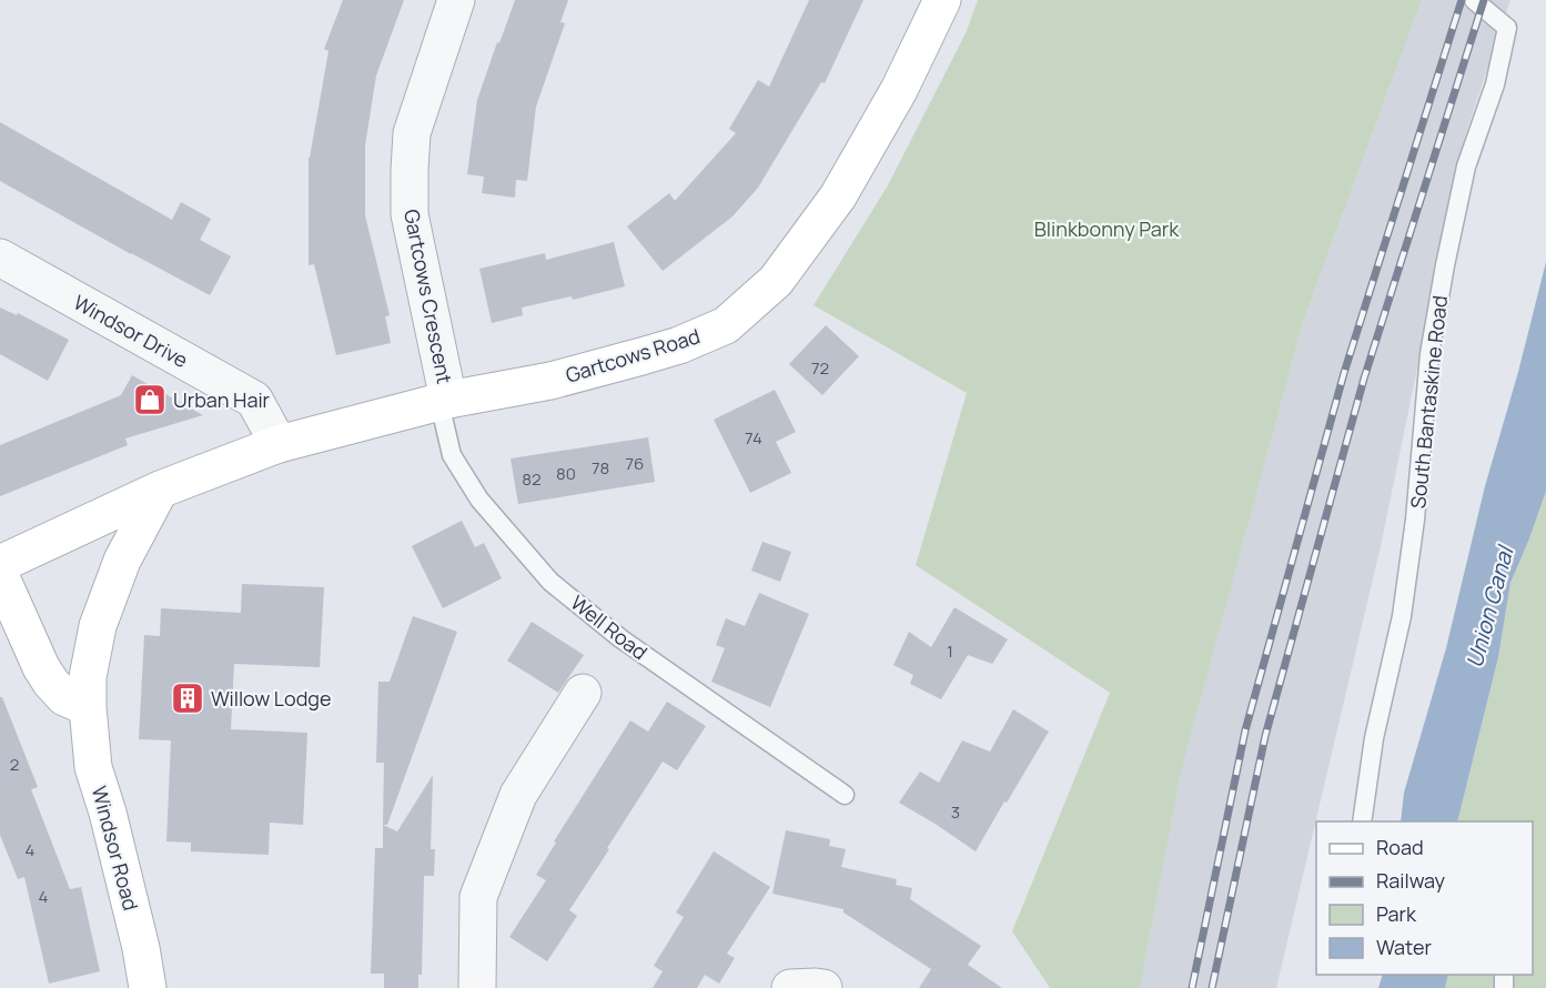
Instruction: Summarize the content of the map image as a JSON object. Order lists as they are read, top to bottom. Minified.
{"streets":{"street":["Gartcows Crescent","Windsor Drive","Gartcows Road","Windsor Road"],"lane":["South Bantaskine Road","Well Road"]},"crossings":[["Gartcows Crescent","Gartcows Road"],["Gartcows Crescent","Well Road"],["Windsor Drive","Gartcows Road"],["Gartcows Road","Well Road"],["Gartcows Road","Windsor Road"]],"water":["Union Canal"],"parks":["Blinkbonny Park"],"places":{"shop":["Urban Hair"],"building":["Willow Lodge"]},"house_numbers":["72","74","76","78","80","82","1","2","3","4","4"],"legend":["Road","Railway","Park","Water"]}
